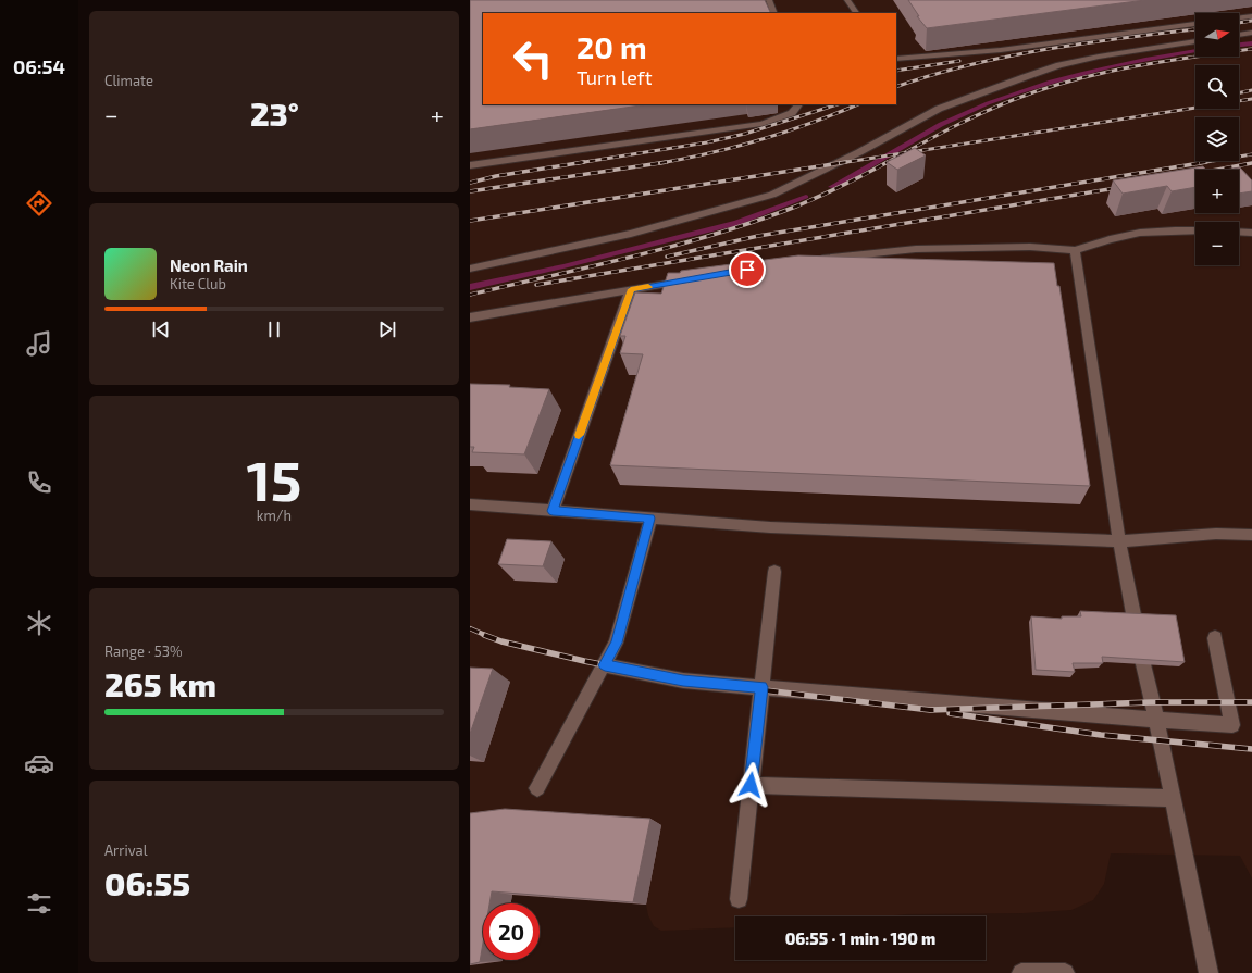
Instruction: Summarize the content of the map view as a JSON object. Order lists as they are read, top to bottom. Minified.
{"north":"right","page":{"tabs":"06:54","tile":["Climate",["15","km/h"],["Range · 53%","265 km"],["Arrival","06:55"]],"map_buttons":["+","−"],"turn":["20 m","Turn left"],"heat":["−","23°","+"],"song":["Neon Rain","Kite Club"],"limit":"20","trip":"06:55 · 1 min · 190 m"}}
